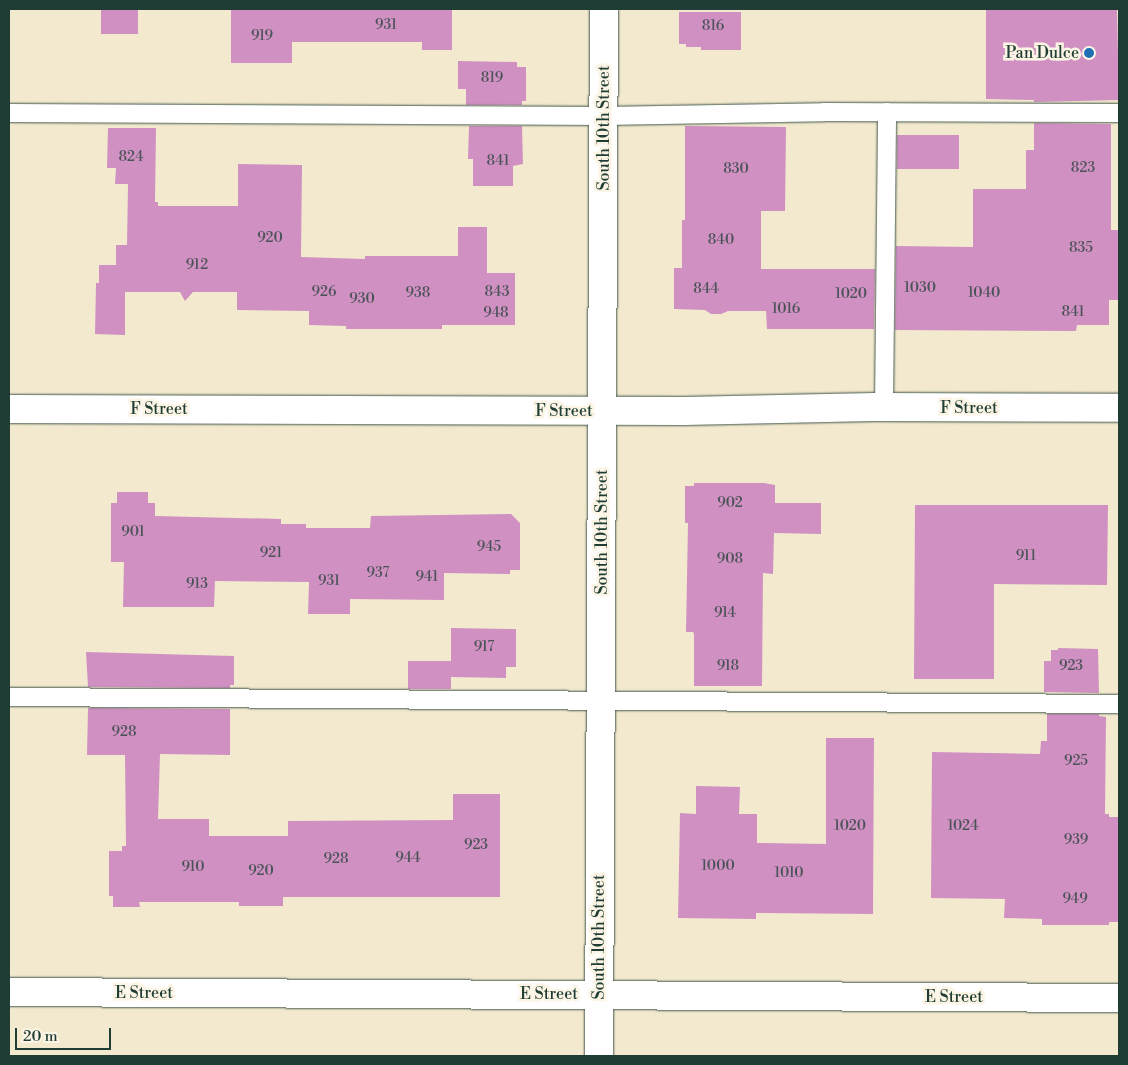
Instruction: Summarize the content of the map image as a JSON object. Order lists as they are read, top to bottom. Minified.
{"streets":{"street":["South 10th Street","F Street","E Street"]},"crossings":[["South 10th Street","F Street"],["South 10th Street","E Street"]],"places":["Pan Dulce"],"house_numbers":["931","816","919","819","824","841","823","830","920","840","835","912","1030","844","926","843","938","1040","1020","930","1016","841","948","902","901","945","921","911","908","937","941","931","913","914","917","918","923","928","925","1020","1024","939","923","944","928","1000","910","920","1010","949"],"scale_bar":"20 m"}
